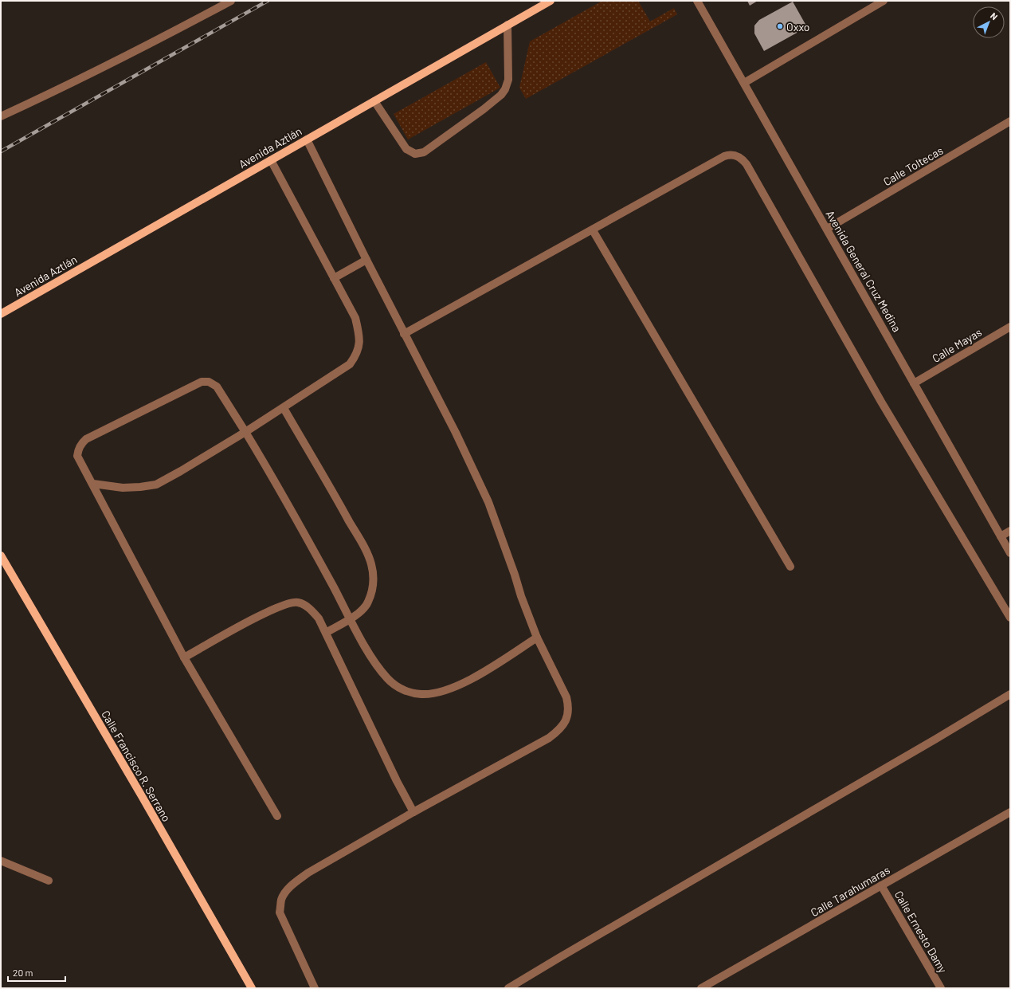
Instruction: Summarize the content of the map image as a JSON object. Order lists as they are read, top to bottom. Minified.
{"streets":{"main road":["Avenida Aztlán","Calle Francisco R. Serrano"],"street":["Calle Toltecas","Avenida General Cruz Medina","Calle Mayas","Calle Tarahumaras","Calle Ernesto Damy"]},"crossings":[["Calle Toltecas","Avenida General Cruz Medina"],["Avenida General Cruz Medina","Calle Mayas"],["Calle Tarahumaras","Calle Ernesto Damy"]],"places":["Oxxo"],"scale_bar":"20 m","north":"top right"}
